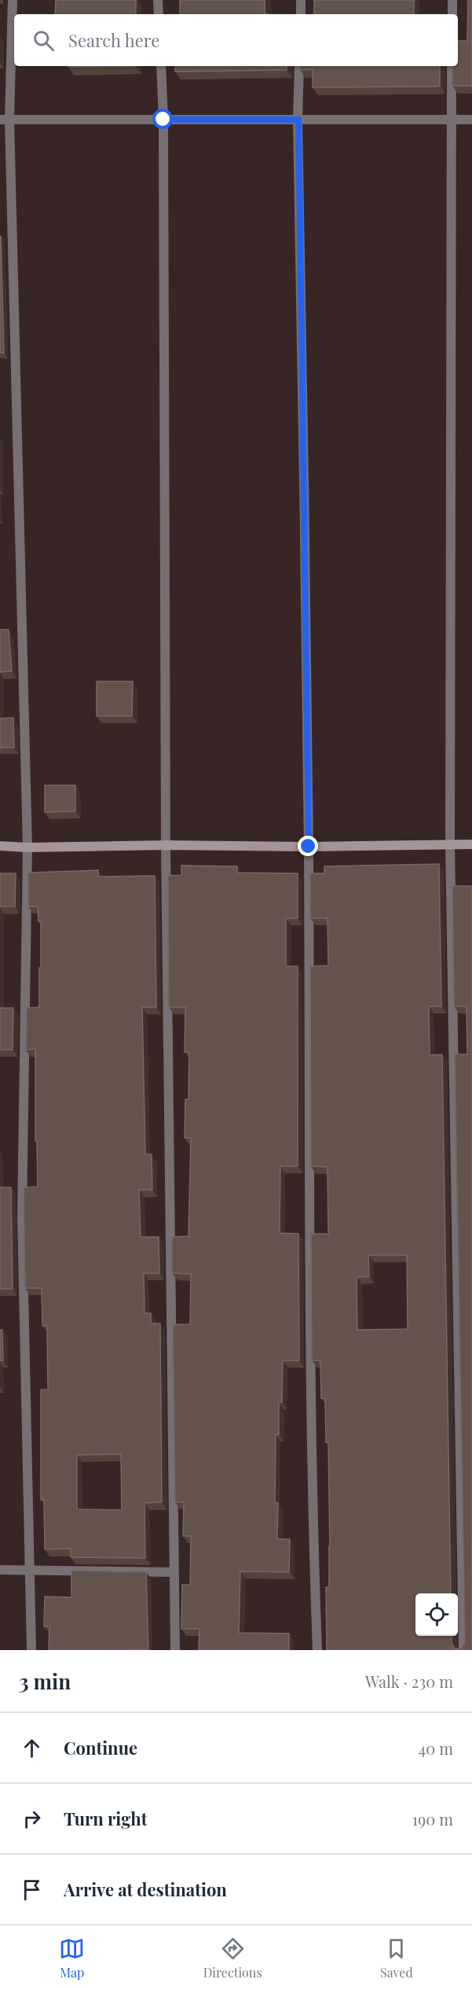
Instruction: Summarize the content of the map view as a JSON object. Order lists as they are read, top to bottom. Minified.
{"page":{"search":"Search here","heading":["3 min","Walk · 230 m"],"list":[["Continue","40 m"],["Turn right","190 m"],"Arrive at destination"],"nav":["Map","Directions","Saved"]}}
